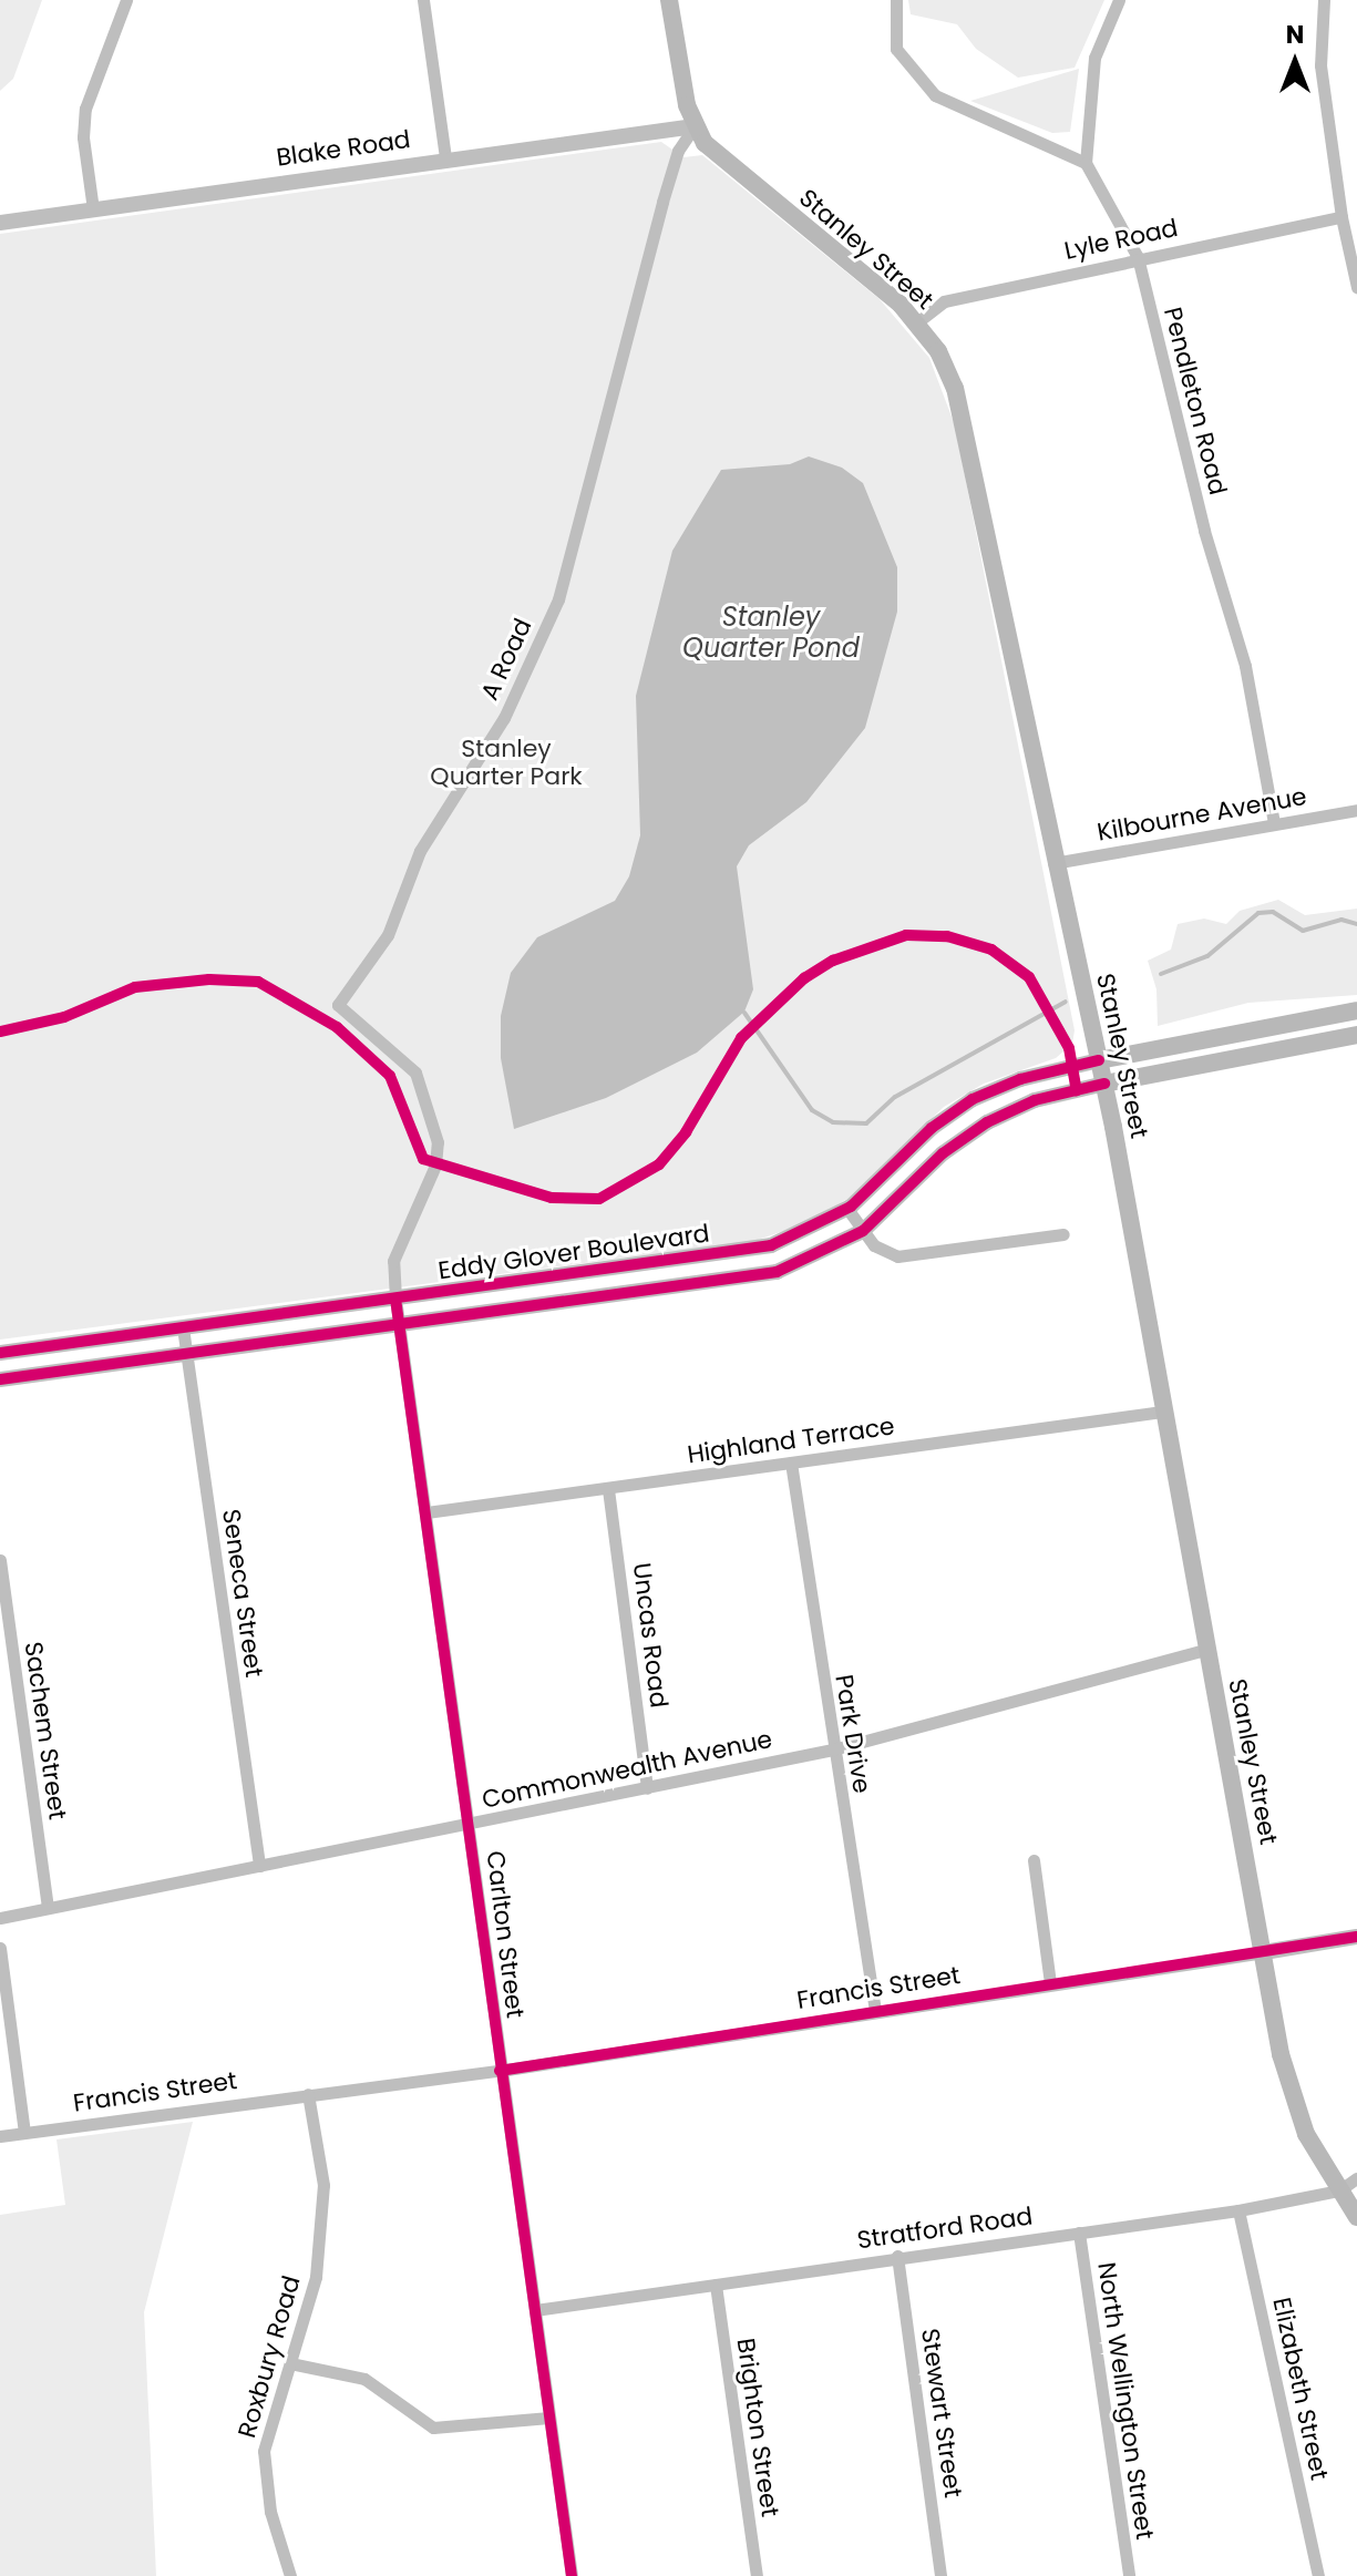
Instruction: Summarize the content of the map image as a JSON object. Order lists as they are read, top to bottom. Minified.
{"streets":{"main road":["Stanley Street"],"street":["Blake Road","Lyle Road","Pendleton Road","A Road","Kilbourne Avenue","Eddy Glover Boulevard","Highland Terrace","Seneca Street","Uncas Road","Sachem Street","Park Drive","Commonwealth Avenue","Carlton Street","Francis Street","Stratford Road","Roxbury Road","Elizabeth Street","North Wellington Street","Stewart Street","Brighton Street"]},"crossings":[["Blake Road","Stanley Street"],["Blake Road","A Road"],["Lyle Road","Stanley Street"],["Lyle Road","Pendleton Road"],["Stanley Street","A Road"],["Stanley Street","Kilbourne Avenue"],["Stanley Street","Eddy Glover Boulevard"],["Stanley Street","Highland Terrace"],["Stanley Street","Commonwealth Avenue"],["Stanley Street","Francis Street"],["Stanley Street","Stratford Road"],["Pendleton Road","Kilbourne Avenue"],["A Road","Eddy Glover Boulevard"],["A Road","Carlton Street"],["Eddy Glover Boulevard","Seneca Street"],["Eddy Glover Boulevard","Carlton Street"],["Highland Terrace","Uncas Road"],["Highland Terrace","Park Drive"],["Highland Terrace","Carlton Street"],["Seneca Street","Commonwealth Avenue"],["Uncas Road","Commonwealth Avenue"],["Sachem Street","Commonwealth Avenue"],["Park Drive","Commonwealth Avenue"],["Park Drive","Francis Street"],["Commonwealth Avenue","Carlton Street"],["Carlton Street","Francis Street"],["Carlton Street","Stratford Road"],["Francis Street","Roxbury Road"],["Stratford Road","Elizabeth Street"],["Stratford Road","North Wellington Street"],["Stratford Road","Stewart Street"],["Stratford Road","Brighton Street"]],"water":["Stanley Quarter Pond"],"parks":["Stanley Quarter Park"],"north":"top"}
